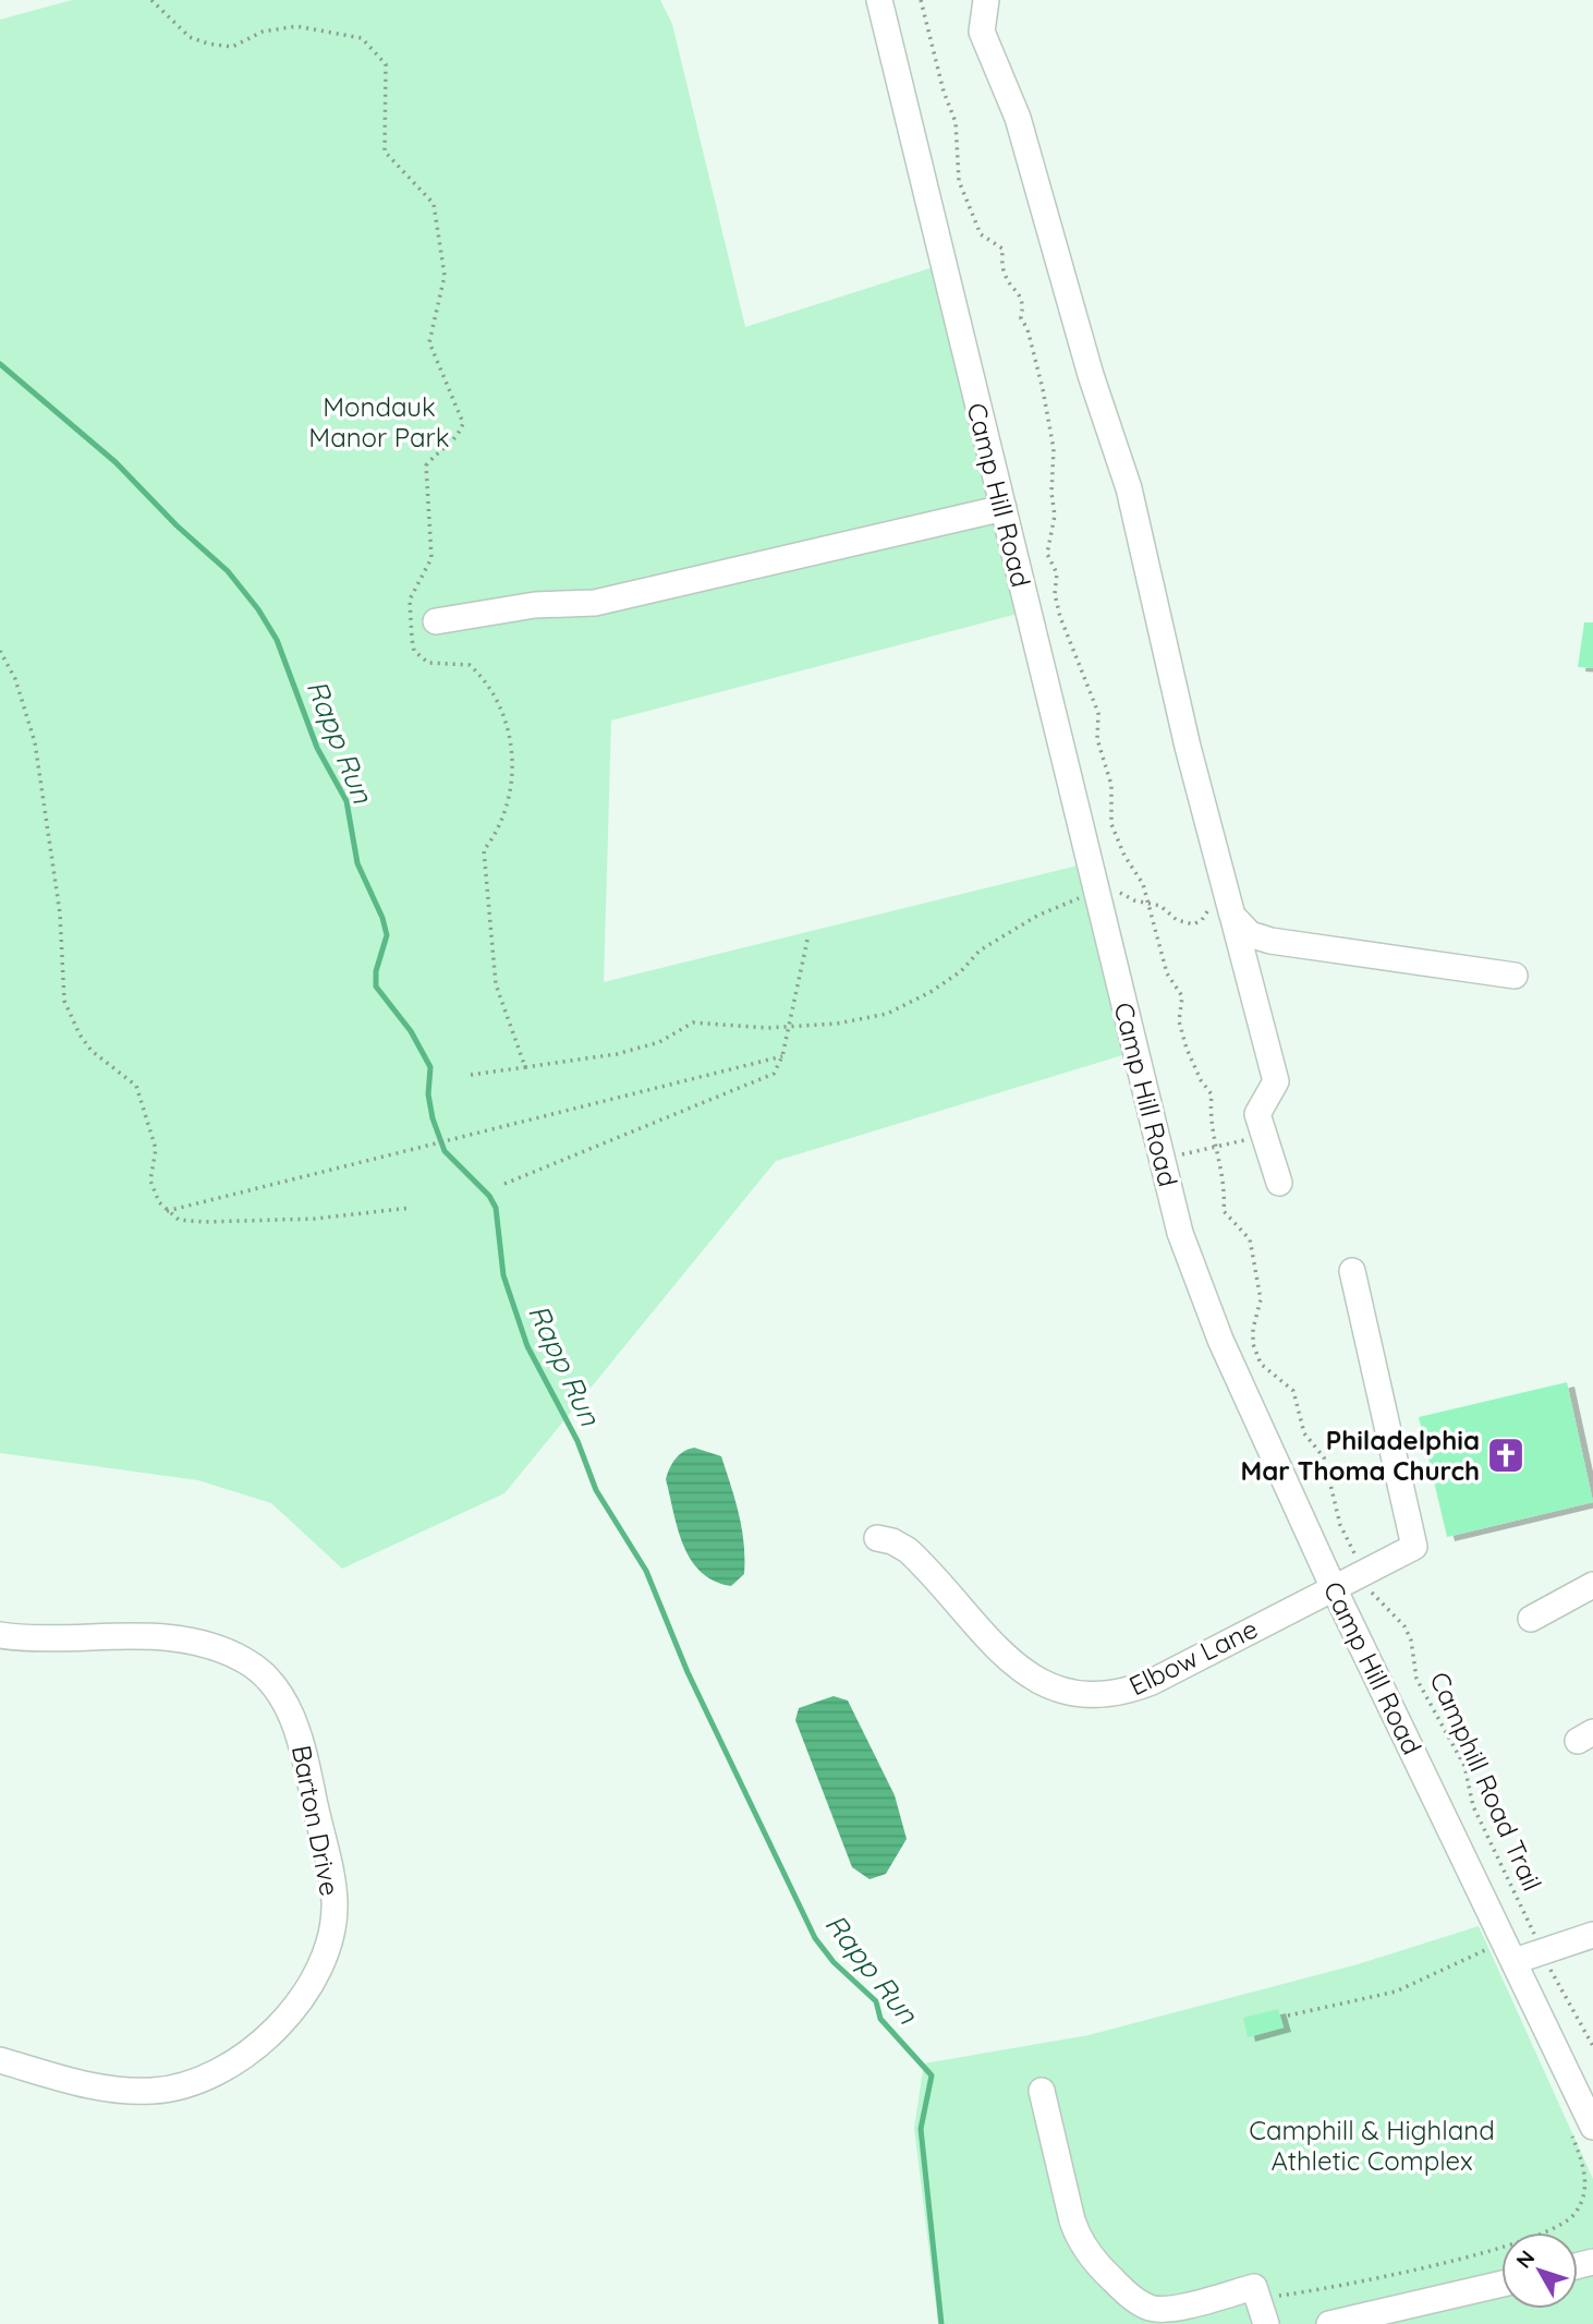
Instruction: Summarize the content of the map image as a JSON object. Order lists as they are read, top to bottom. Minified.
{"streets":{"street":["Camp Hill Road","Elbow Lane","Barton Drive"],"path":["Camphill Road Trail"]},"crossings":[["Camp Hill Road","Elbow Lane"],["Elbow Lane","Camphill Road Trail"]],"water":["Rapp Run"],"parks":["Mondauk Manor Park","Camphill & Highland Athletic Complex"],"places":{"church":["Philadelphia Mar Thoma Church"]},"north":"top left"}
